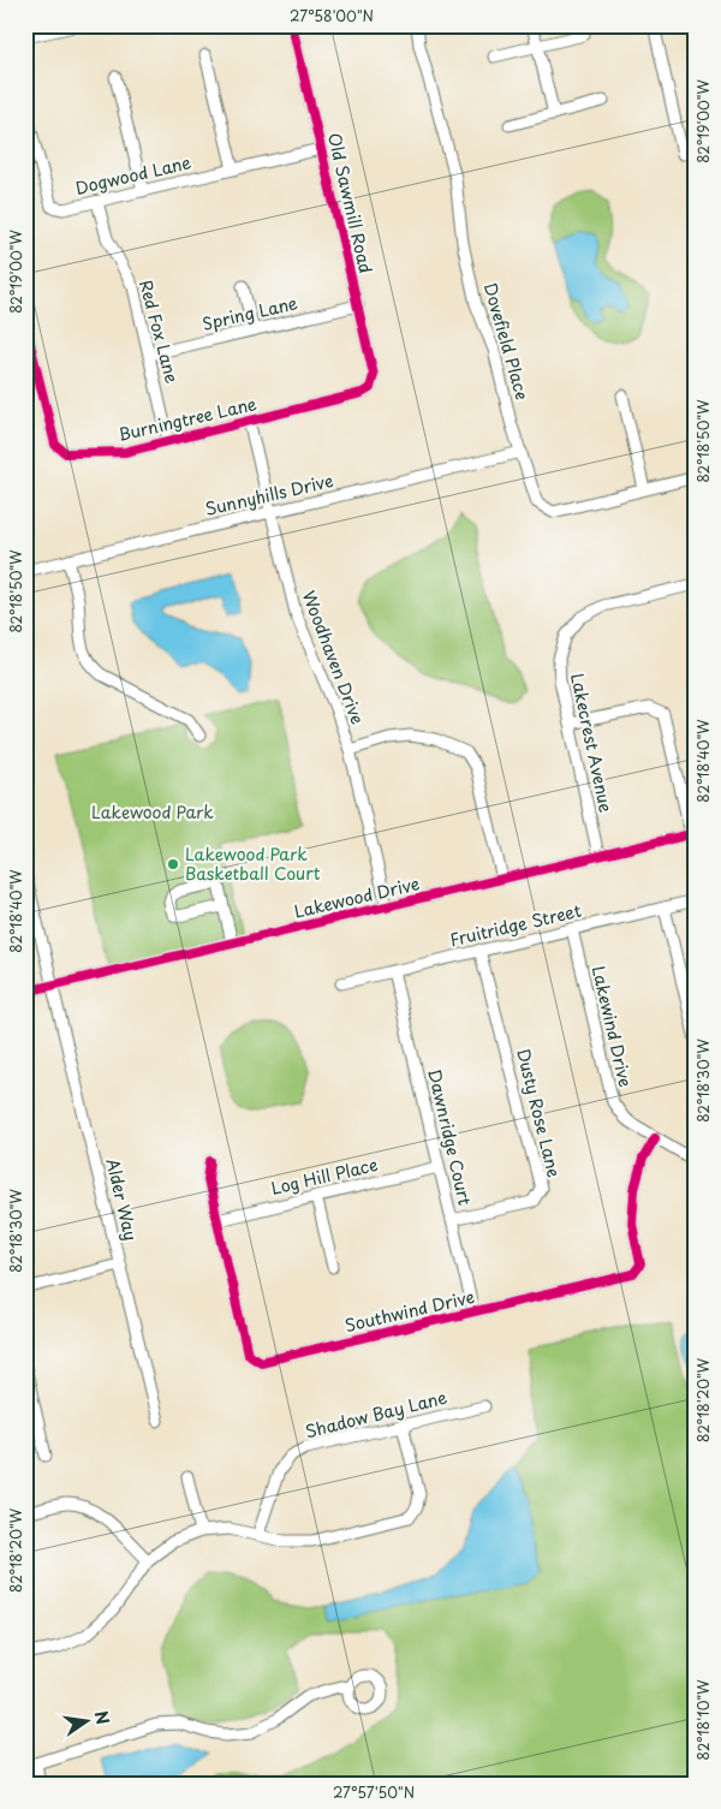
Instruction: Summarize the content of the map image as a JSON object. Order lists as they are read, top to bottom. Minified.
{"streets":{"street":["Dogwood Lane","Old Sawmill Road","Spring Lane","Red Fox Lane","Dovefield Place","Burningtree Lane","Sunnyhills Drive","Woodhaven Drive","Lakecrest Avenue","Lakewood Drive","Fruitridge Street","Lakewind Drive","Dusty Rose Lane","Dawnridge Court","Log Hill Place","Alder Way","Southwind Drive","Shadow Bay Lane"]},"crossings":[["Dogwood Lane","Old Sawmill Road"],["Dogwood Lane","Red Fox Lane"],["Old Sawmill Road","Spring Lane"],["Old Sawmill Road","Burningtree Lane"],["Spring Lane","Red Fox Lane"],["Red Fox Lane","Burningtree Lane"],["Dovefield Place","Sunnyhills Drive"],["Burningtree Lane","Woodhaven Drive"],["Sunnyhills Drive","Woodhaven Drive"],["Woodhaven Drive","Lakewood Drive"],["Lakecrest Avenue","Lakewood Drive"],["Lakewood Drive","Alder Way"],["Fruitridge Street","Lakewind Drive"],["Fruitridge Street","Dusty Rose Lane"],["Fruitridge Street","Dawnridge Court"],["Lakewind Drive","Southwind Drive"],["Dusty Rose Lane","Dawnridge Court"],["Dawnridge Court","Log Hill Place"],["Dawnridge Court","Southwind Drive"],["Log Hill Place","Southwind Drive"]],"parks":["Lakewood Park"],"places":["Lakewood Park Basketball Court"],"north":"right","coordinates":["27°58'00\"N","82°19'00\"W","82°18'50\"W","82°18'40\"W","82°18'30\"W","82°18'20\"W","82°18'10\"W","27°57'50\"N"]}
